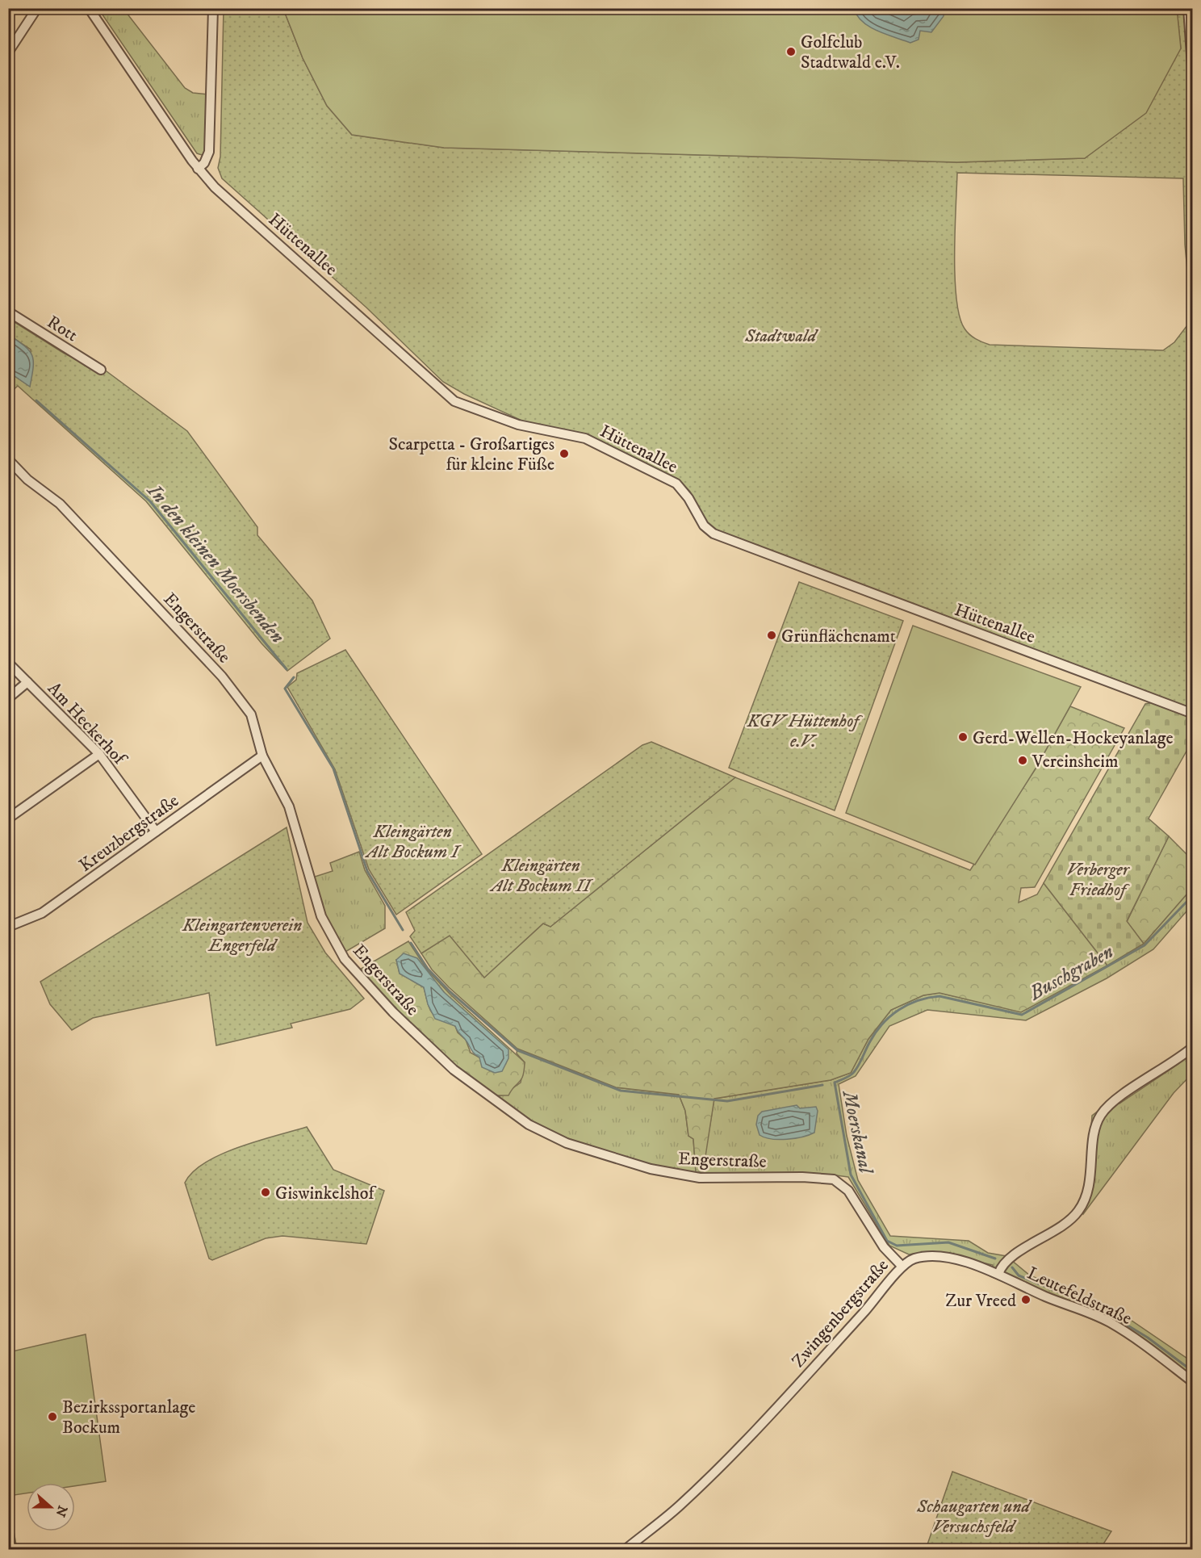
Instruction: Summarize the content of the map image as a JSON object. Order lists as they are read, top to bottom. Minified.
{"streets":{"street":["Hüttenallee","Rott","Engerstraße","Am Heckerhof","Kreuzbergstraße","Leutefeldstraße","Zwingenbergstraße"]},"crossings":[["Engerstraße","Kreuzbergstraße"],["Engerstraße","Zwingenbergstraße"],["Am Heckerhof","Kreuzbergstraße"],["Leutefeldstraße","Zwingenbergstraße"]],"water":["In den kleinen Moersbenden","Buschgraben","Moerskanal"],"parks":["Stadtwald","KGV Hüttenhof e.V.","Kleingärten Alt Bockum I","Kleingärten Alt Bockum II","Verberger Friedhof","Kleingartenverein Engerfeld","Schaugarten und Versuchsfeld"],"places":["Golfclub Stadtwald e.V.","Scarpetta - Großartiges für kleine Füße","Grünflächenamt","Gerd-Wellen-Hockeyanlage","Vereinsheim","Giswinkelshof","Zur Vreed","Bezirkssportanlage Bockum"],"north":"right"}
